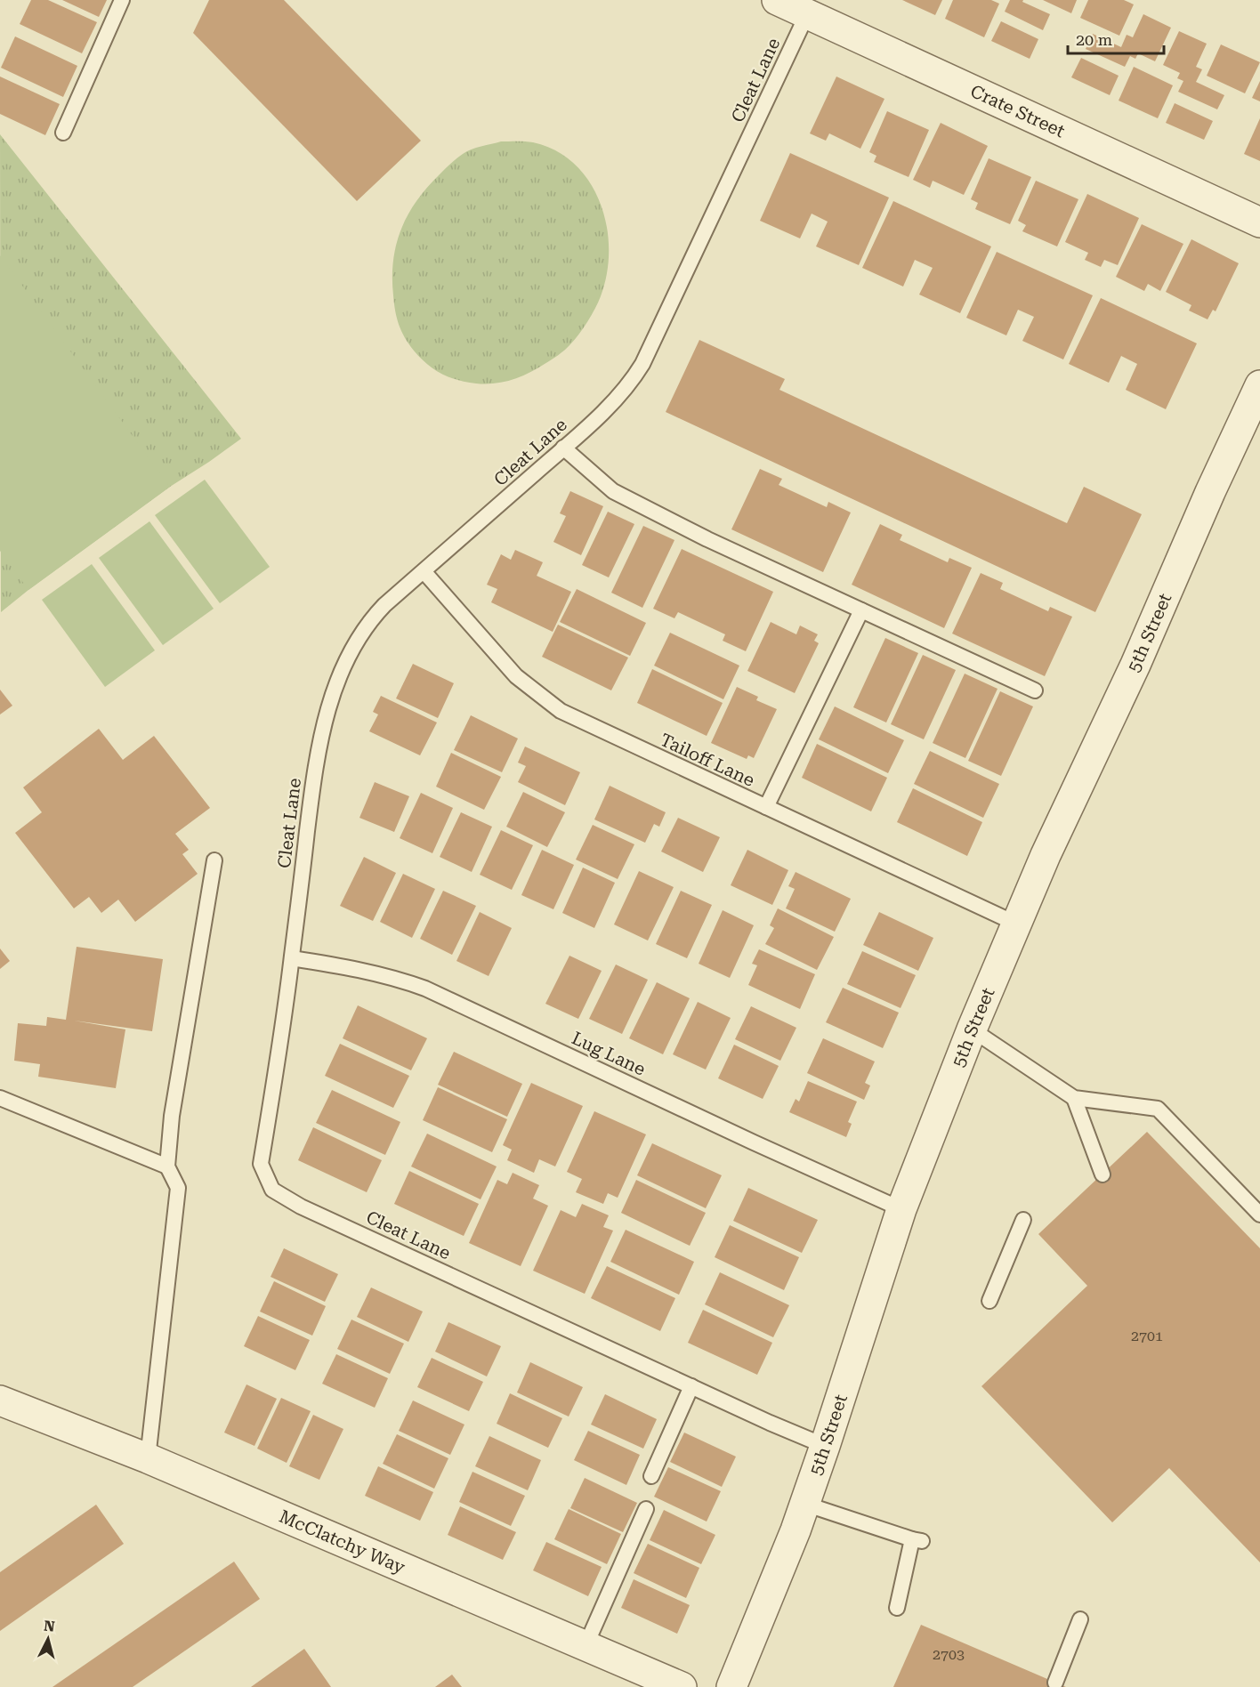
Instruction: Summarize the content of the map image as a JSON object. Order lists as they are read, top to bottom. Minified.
{"streets":{"street":["Crate Street","5th Street","McClatchy Way"],"lane":["Cleat Lane","Tailoff Lane","Lug Lane"]},"crossings":[["Cleat Lane","Crate Street"],["Cleat Lane","5th Street"],["Cleat Lane","Tailoff Lane"],["Cleat Lane","Lug Lane"],["5th Street","Tailoff Lane"],["5th Street","Lug Lane"]],"house_numbers":["2701","2703"],"scale_bar":"20 m","north":"top"}
